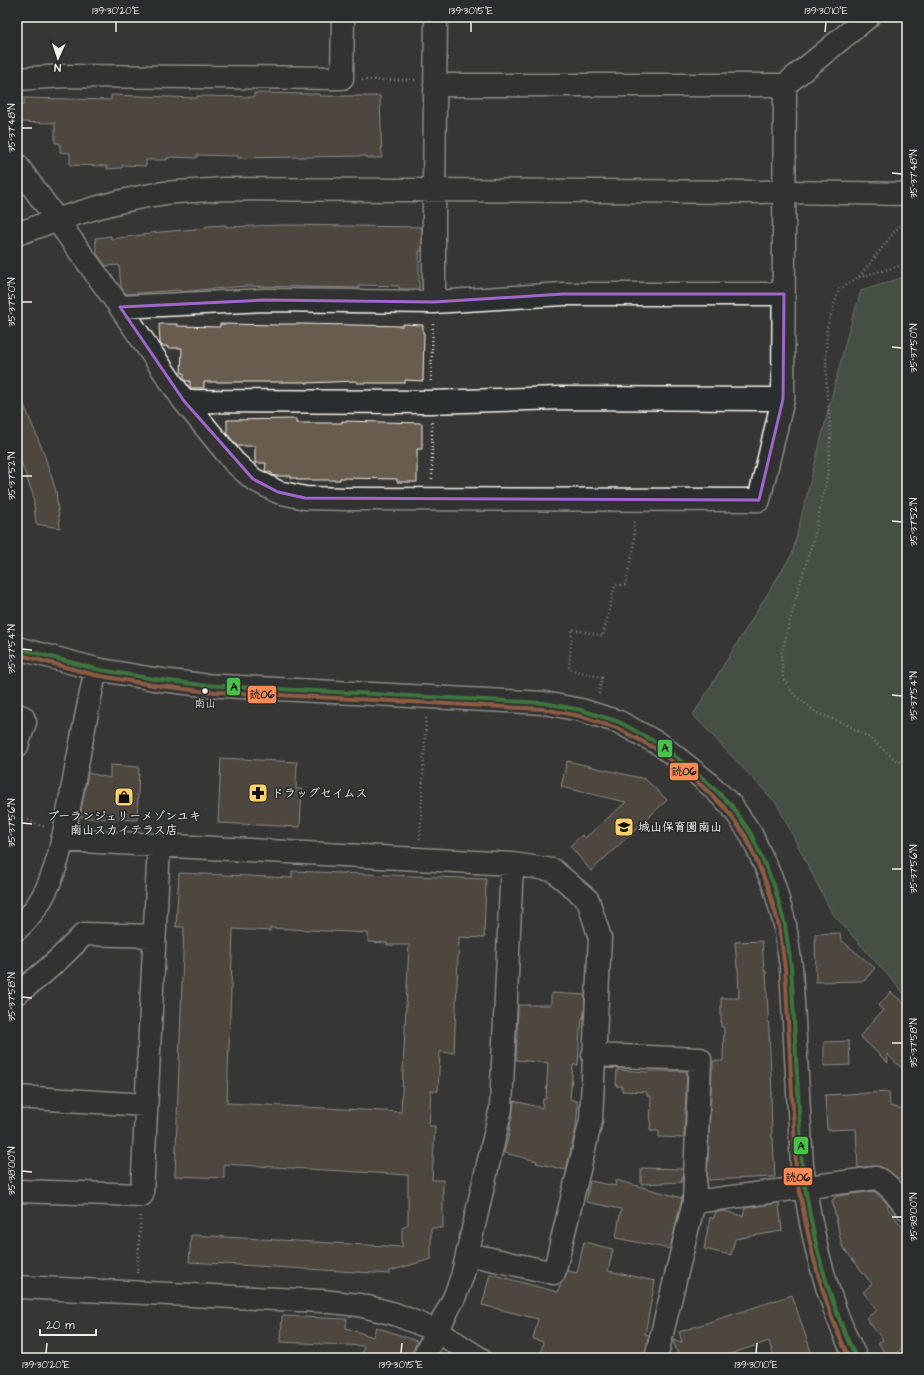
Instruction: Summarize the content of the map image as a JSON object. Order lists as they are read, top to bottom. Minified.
{"places":{"other":["南山"],"pharmacy":["ドラッグセイムス"],"shop":["ブーランジェリーメゾンユキ 南山スカイテラス店"],"school or university":["城山保育園南山"]},"lines":["transit line A","transit line 読06"],"scale_bar":"20 m","north":"bottom","coordinates":["139°30'20\"E","139°30'15\"E","139°30'10\"E","35°37'48\"N","35°37'50\"N","35°37'52\"N","35°37'54\"N","35°37'56\"N","35°37'58\"N","35°38'00\"N"]}
